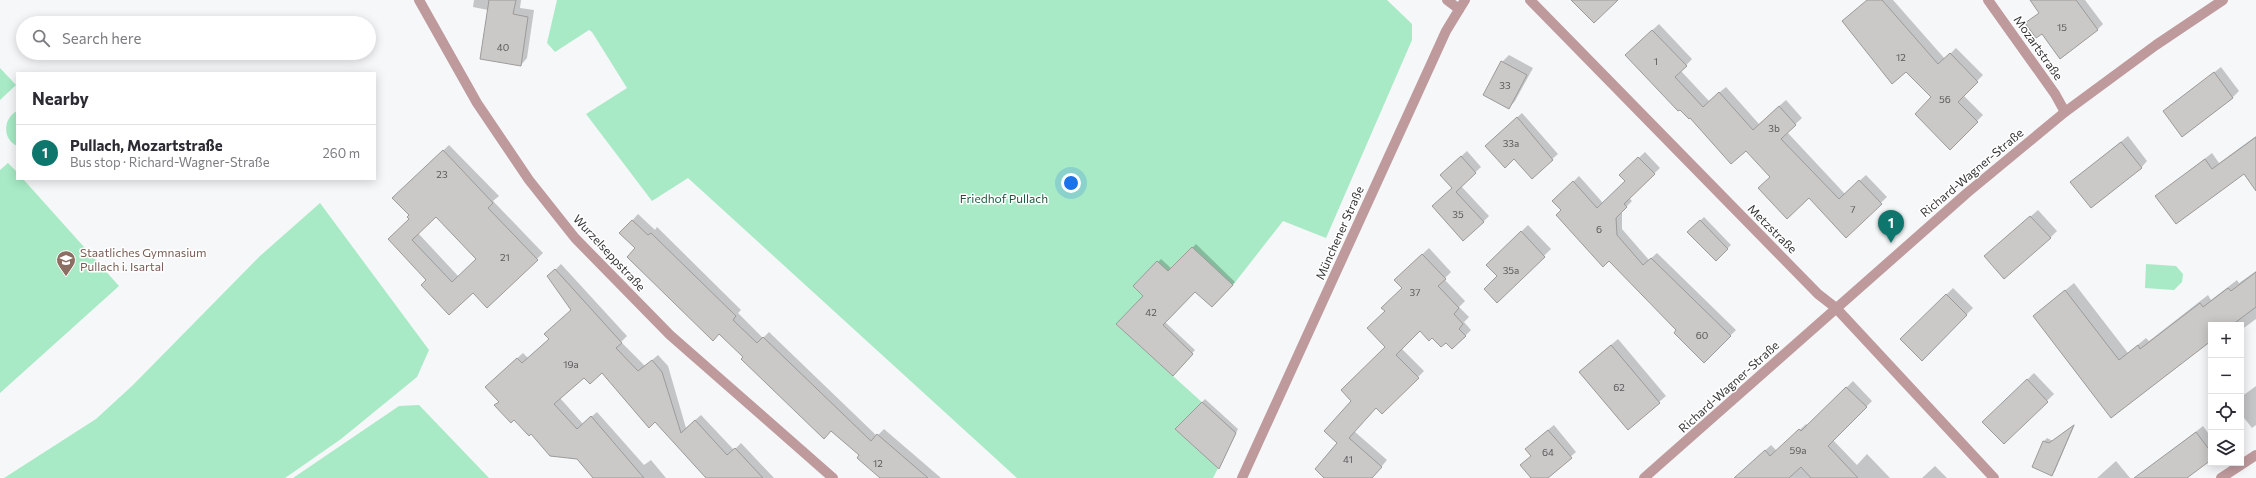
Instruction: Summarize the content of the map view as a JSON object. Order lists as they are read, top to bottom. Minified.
{"streets":{"street":["Mozartstraße","Richard-Wagner-Straße","Metzstraße","Münchener Straße","Wurzelseppstraße"]},"crossings":[["Mozartstraße","Richard-Wagner-Straße"],["Richard-Wagner-Straße","Metzstraße"]],"parks":["Friedhof Pullach"],"places":{"school or university":["Staatliches Gymnasium Pullach i. Isartal"]},"house_numbers":["15","40","12","1","33","56","3b","33a","23","7","35","6","21","35a","37","42","60","19a","62","59a","64","41","12"],"page":{"search":"Search here","heading":"Nearby","list":[{"mark":"1","name":"Pullach, Mozartstraße","note":"Bus stop · Richard-Wagner-Straße","value":"260 m"}],"pins":"1","map_buttons":["+","−"]}}
